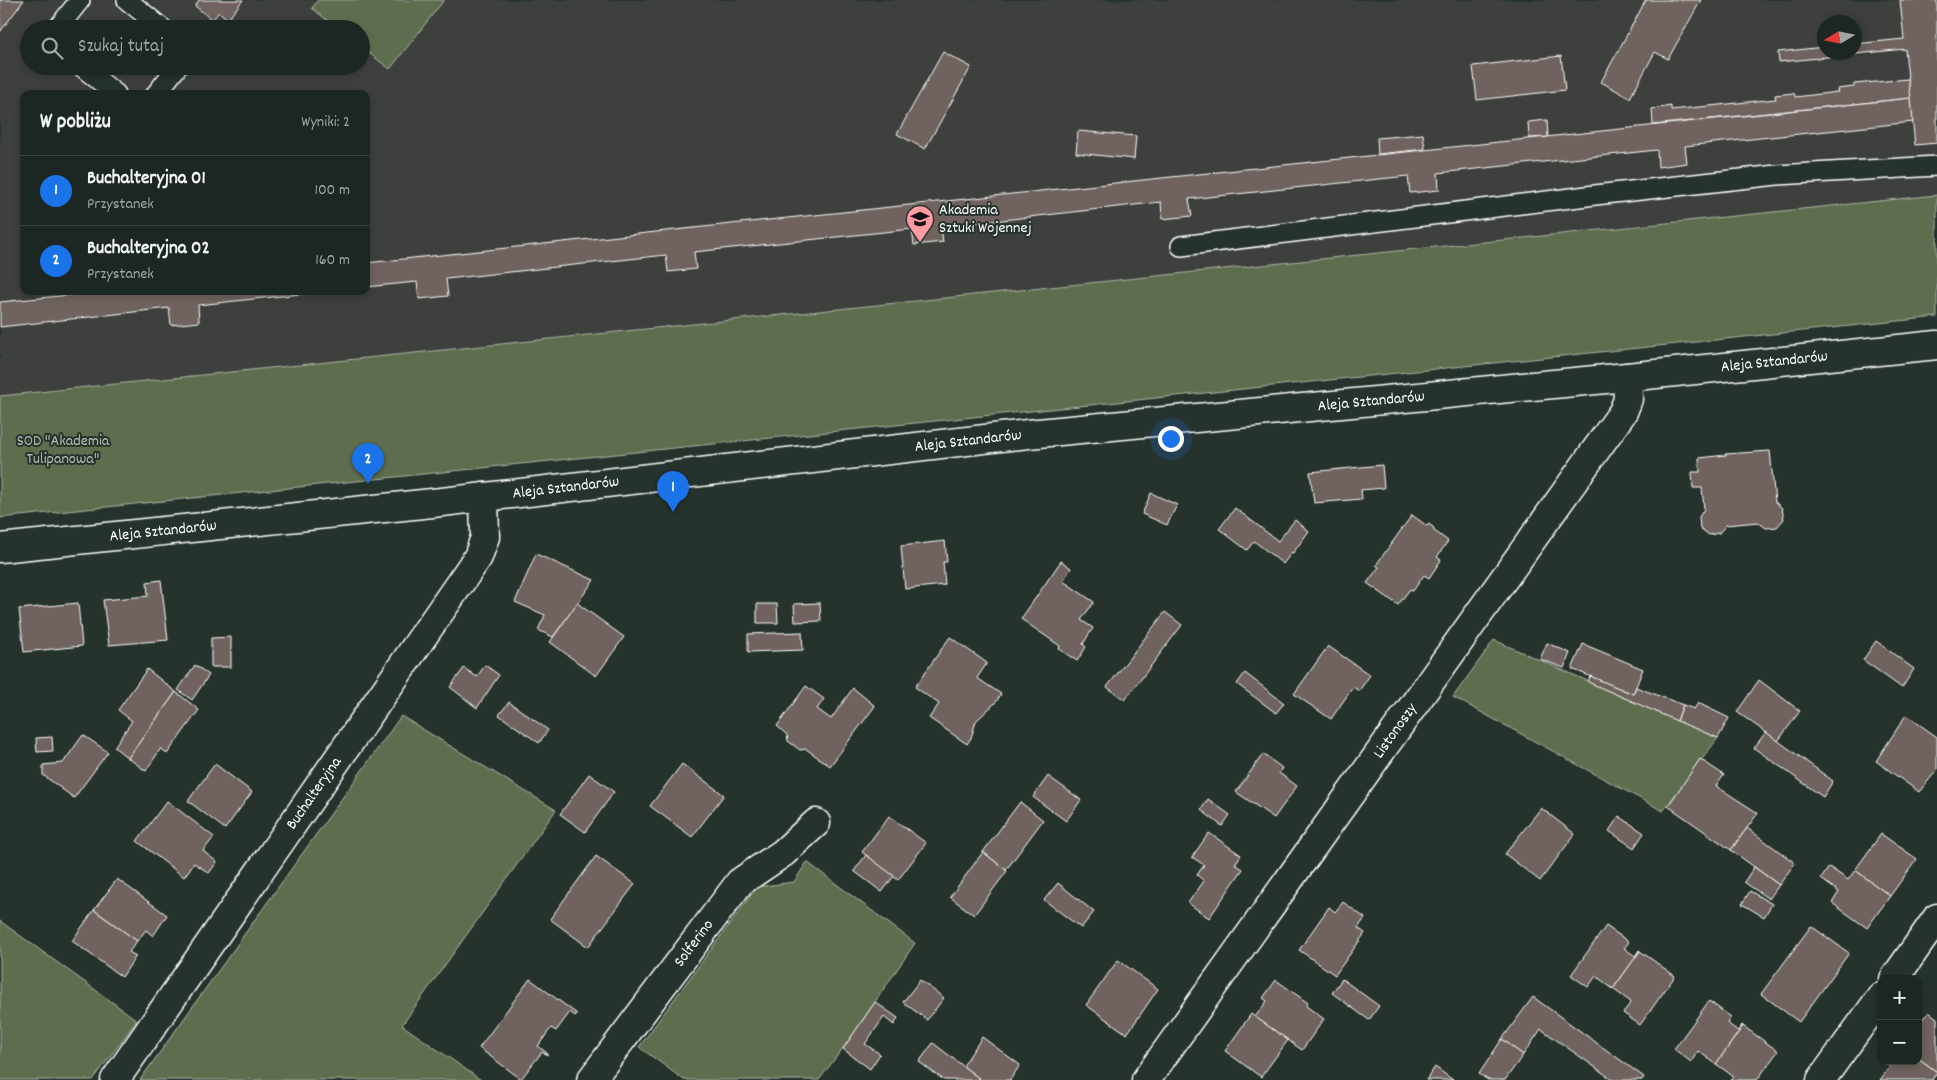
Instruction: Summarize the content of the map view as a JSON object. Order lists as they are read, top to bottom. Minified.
{"streets":{"street":["Aleja Sztandarów","Listonoszy","Buchalteryjna","Solferino"]},"crossings":[["Aleja Sztandarów","Listonoszy"],["Aleja Sztandarów","Buchalteryjna"]],"parks":["SOD \"Akademia Tulipanowa\""],"places":{"school or university":["Akademia Sztuki Wojennej"]},"north":"left","page":{"search":"Szukaj tutaj","heading":["W pobliżu","Wyniki: 2"],"list":[{"mark":"1","name":"Buchalteryjna 01","note":"Przystanek","value":"100 m"},{"mark":"2","name":"Buchalteryjna 02","note":"Przystanek","value":"160 m"}],"pins":["2","1"],"map_buttons":["+","−"]}}
